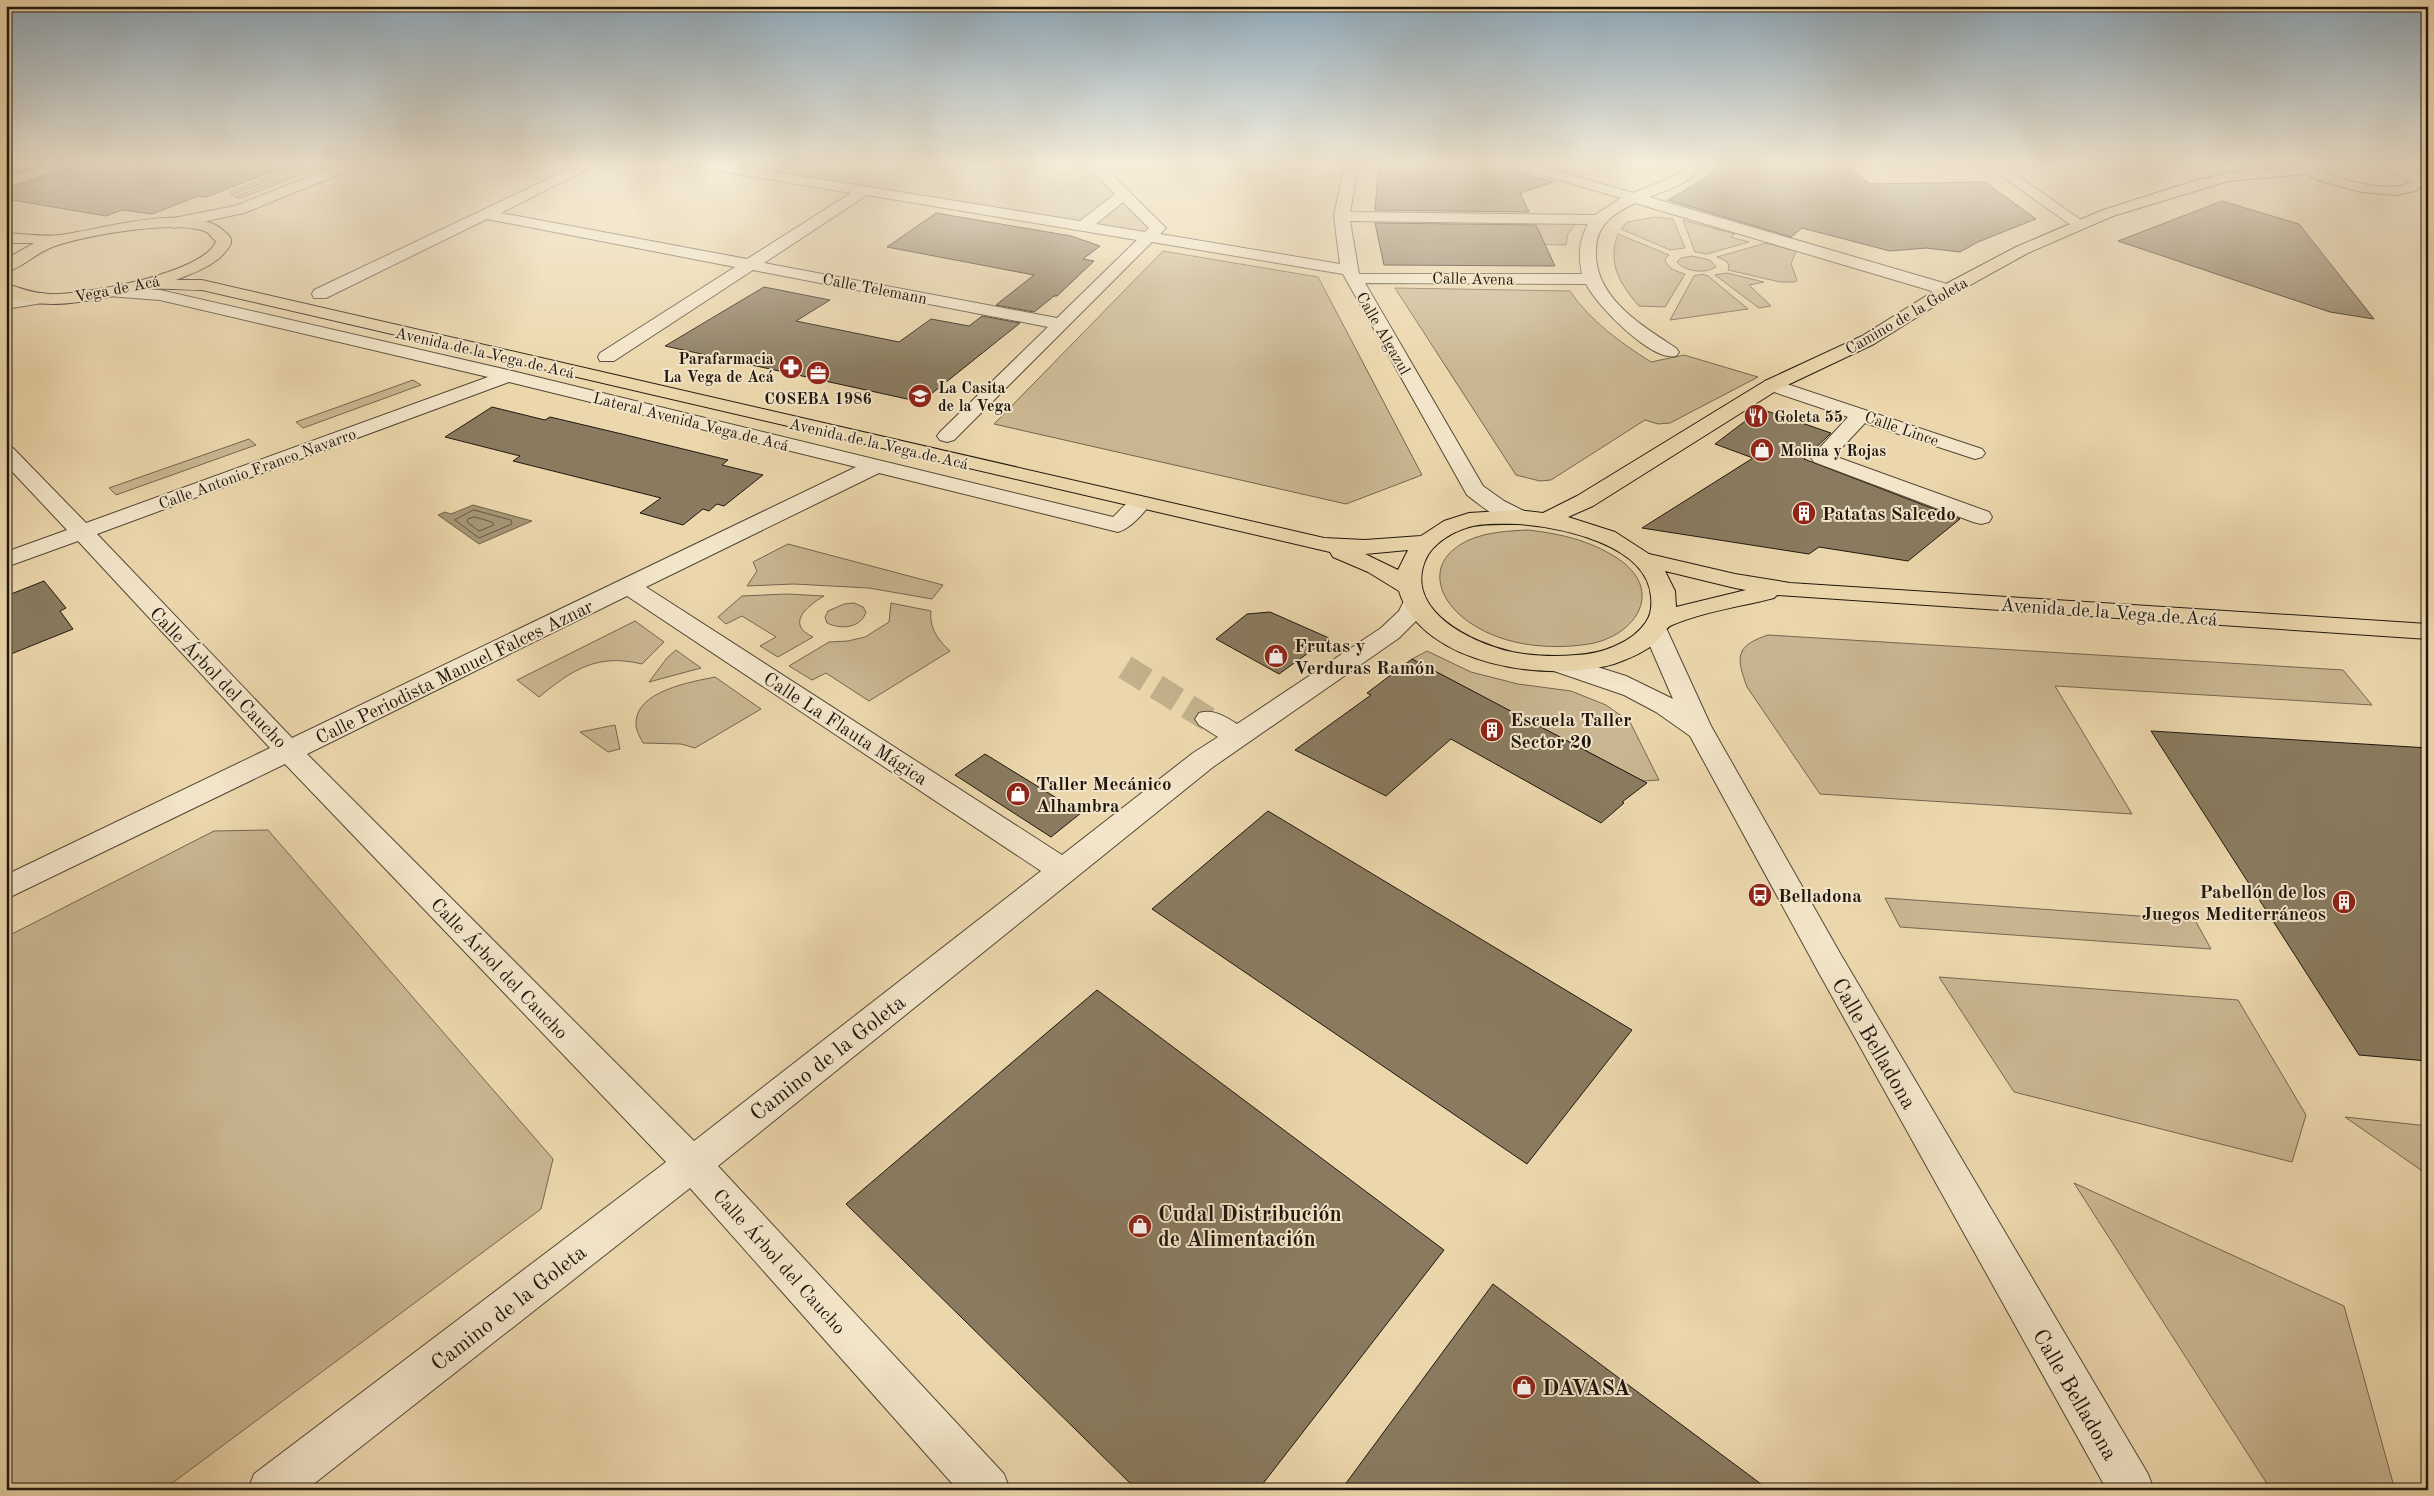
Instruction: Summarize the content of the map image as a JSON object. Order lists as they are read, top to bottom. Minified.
{"streets":{"main road":["Vega de Acá","Camino de la Goleta","Avenida de la Vega de Acá"],"street":["Calle Avena","Calle Telemann","Calle Algazul","Lateral Avenida Vega de Acá","Calle Lince","Calle Antonio Franco Navarro","Calle Periodista Manuel Falces Aznar","Calle Árbol del Caucho","Calle La Flauta Mágica","Calle Belladona"]},"crossings":[["Calle Avena","Calle Algazul"],["Vega de Acá","Avenida de la Vega de Acá"],["Vega de Acá","Lateral Avenida Vega de Acá"],["Camino de la Goleta","Avenida de la Vega de Acá"],["Camino de la Goleta","Calle Lince"],["Camino de la Goleta","Calle Árbol del Caucho"],["Camino de la Goleta","Calle La Flauta Mágica"],["Avenida de la Vega de Acá","Lateral Avenida Vega de Acá"],["Avenida de la Vega de Acá","Calle Belladona"],["Lateral Avenida Vega de Acá","Calle Antonio Franco Navarro"],["Lateral Avenida Vega de Acá","Calle Periodista Manuel Falces Aznar"],["Calle Antonio Franco Navarro","Calle Árbol del Caucho"],["Calle Periodista Manuel Falces Aznar","Calle Árbol del Caucho"],["Calle Periodista Manuel Falces Aznar","Calle La Flauta Mágica"]],"places":{"pharmacy":["Parafarmacia La Vega de Acá"],"office":["COSEBA 1986"],"school or university":["La Casita de la Vega"],"restaurant":["Goleta 55"],"shop":["Molina y Rojas","Frutas y Verduras Ramón","Taller Mecánico Alhambra","Cudal Distribución de Alimentación","DAVASA"],"building":["Patatas Salcedo","Escuela Taller Sector 20","Pabellón de los Juegos Mediterráneos"],"bus stop":["Belladona"]}}
